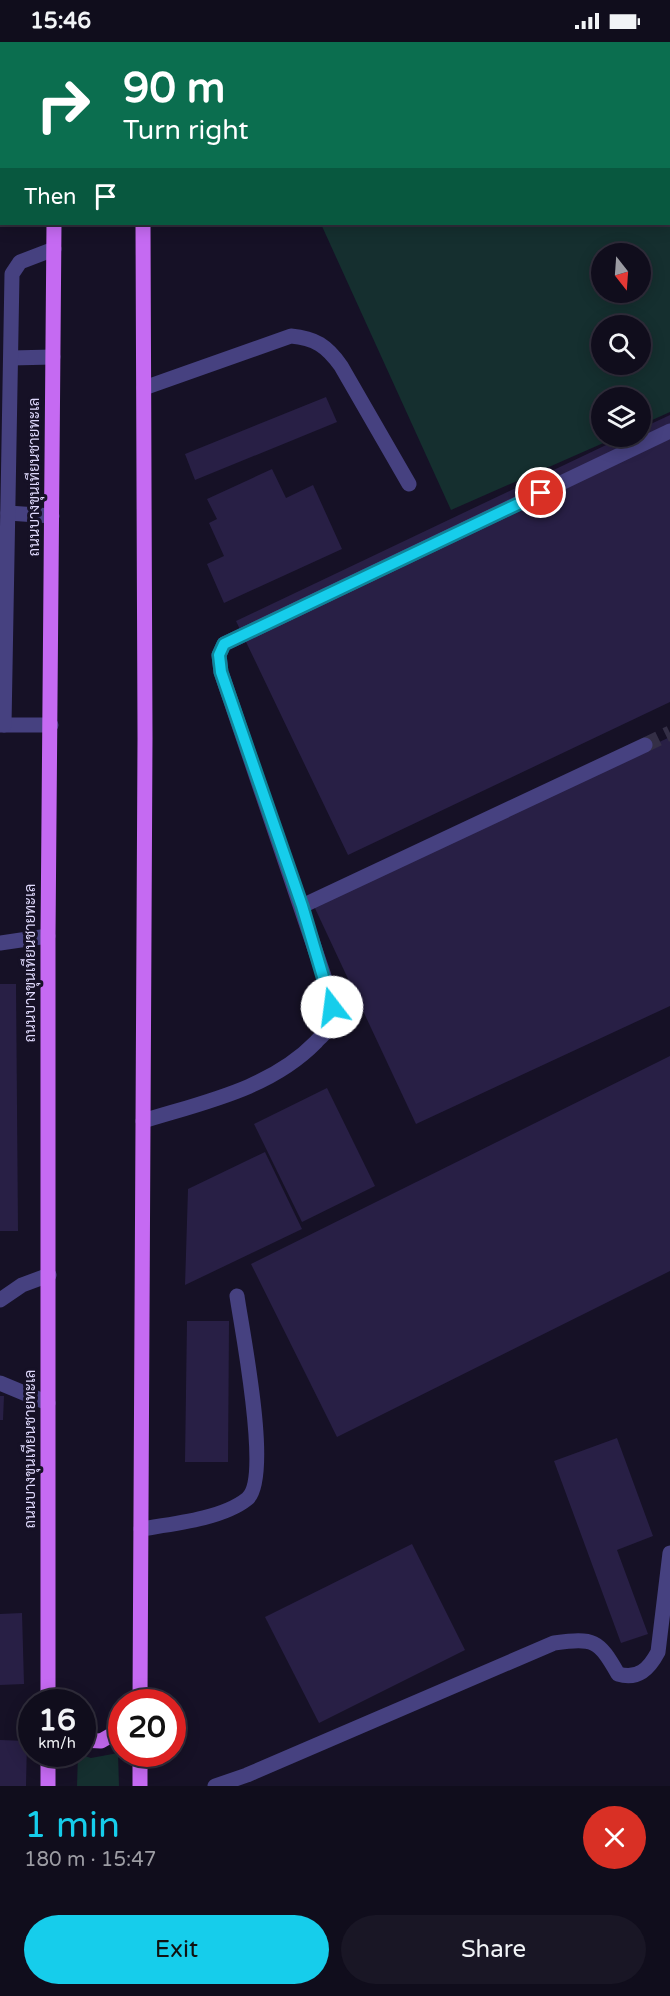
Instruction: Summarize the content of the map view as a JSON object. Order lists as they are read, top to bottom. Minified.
{"streets":{"main road":["ถนนบางขุนเทียนชายทะเล"]},"north":"bottom","page":{"status":"15:46","turn":["90 m","Turn right"],"then":"Then","speed":"16 km/h","limit":"20","heading":["1 min","180 m · 15:47"],"buttons":["Exit","Share"]}}
